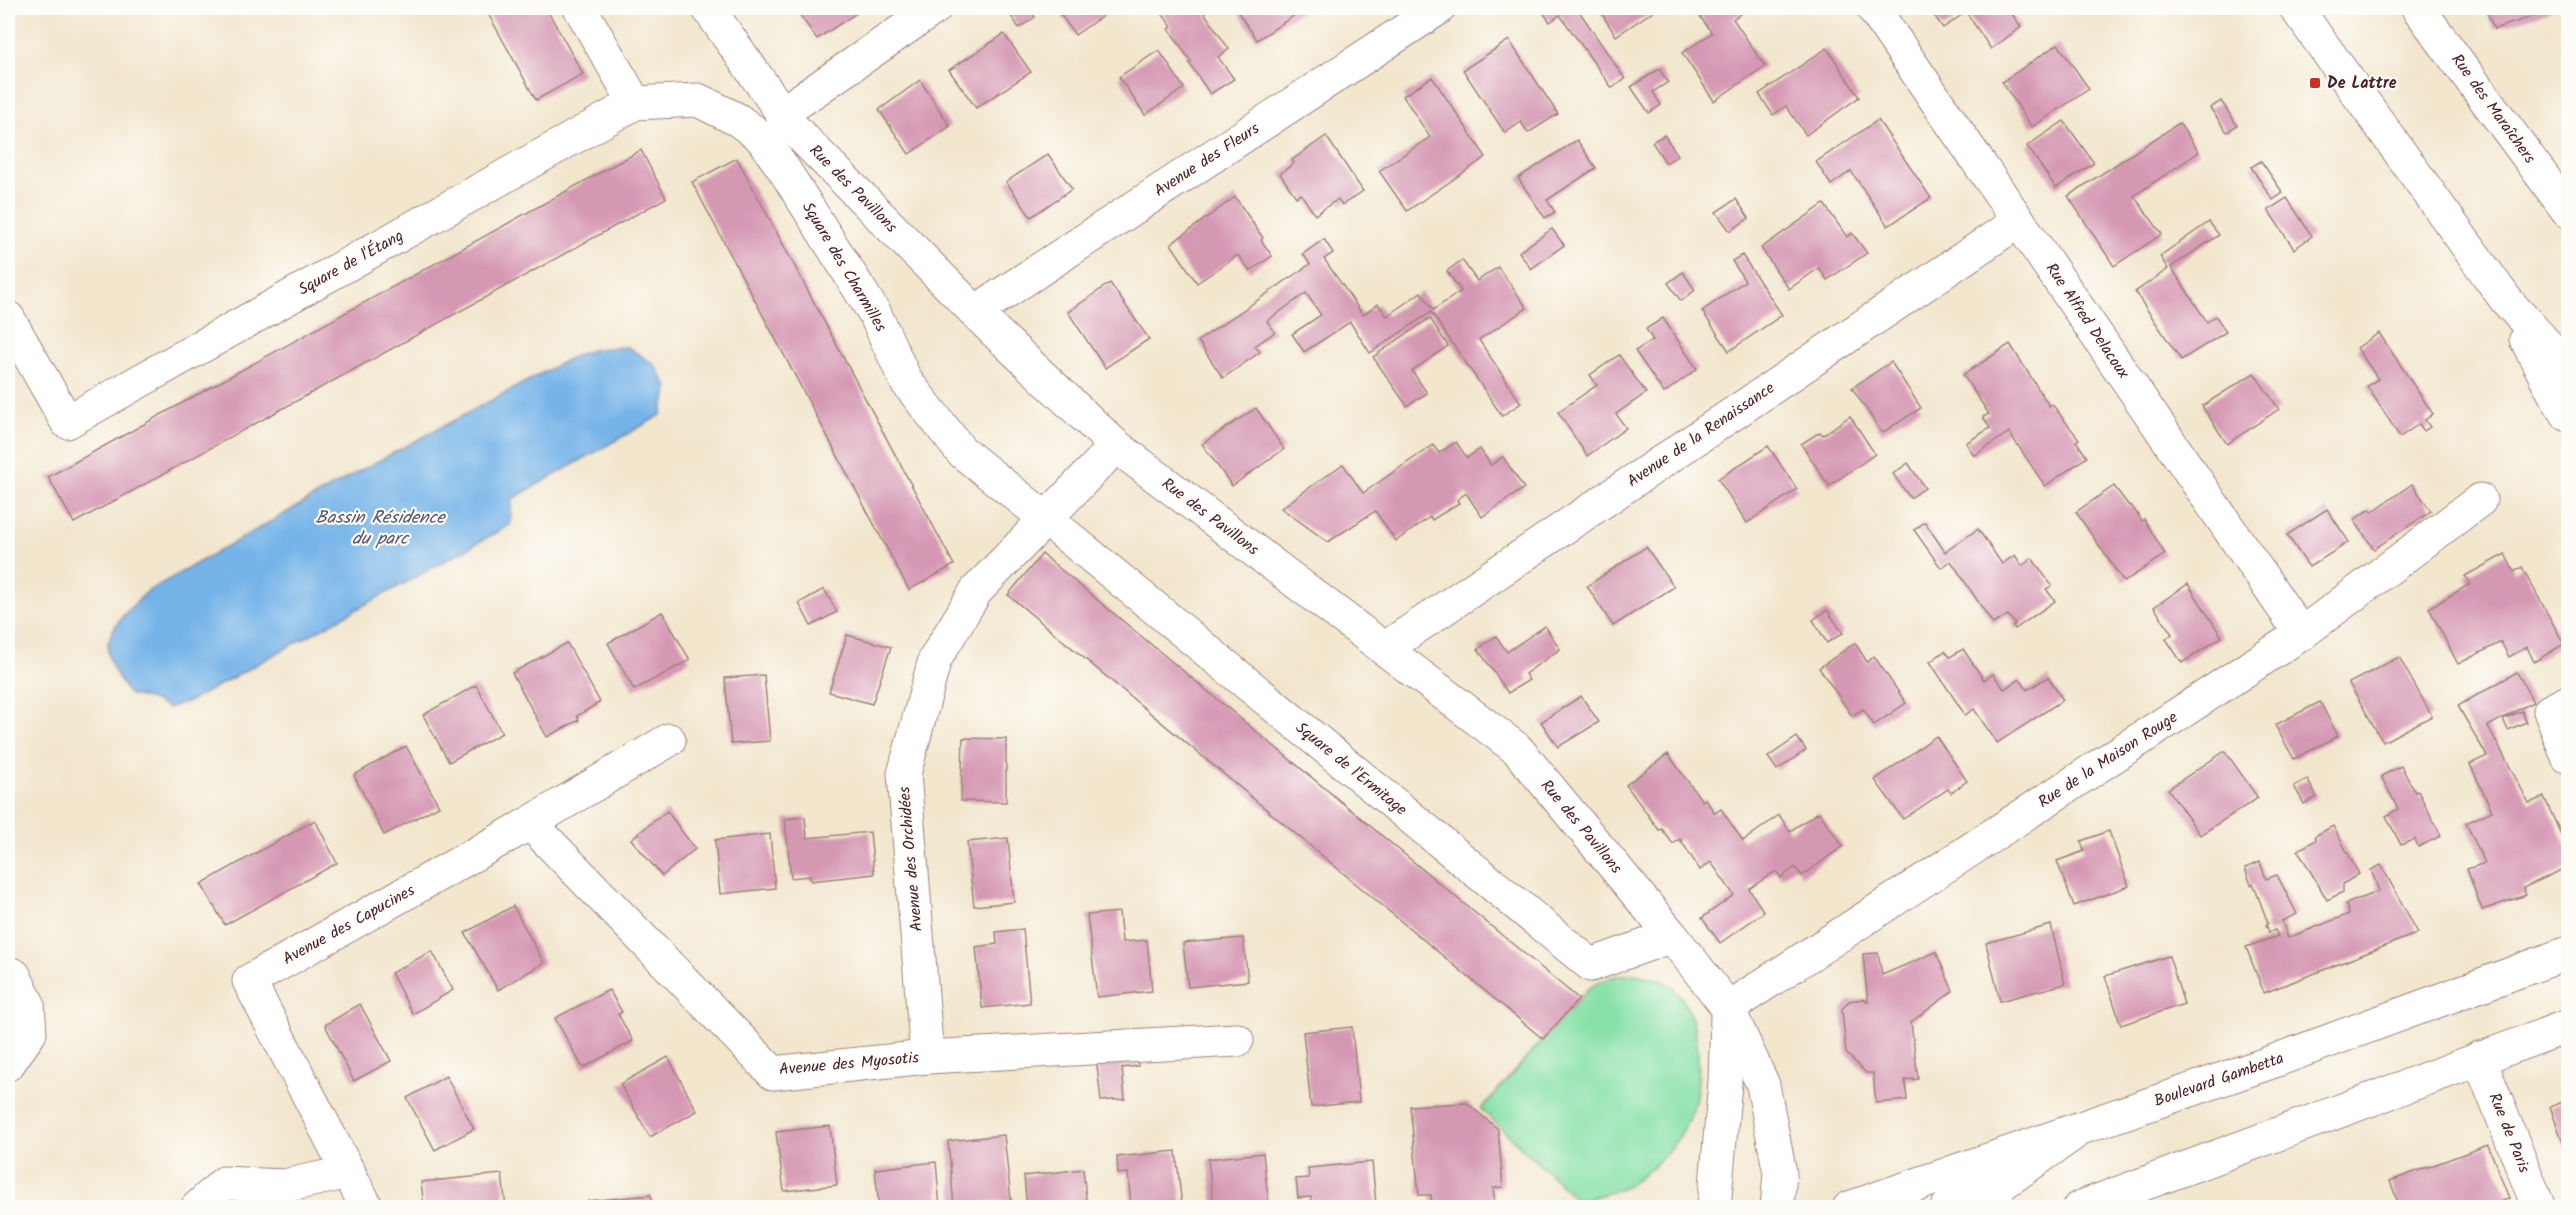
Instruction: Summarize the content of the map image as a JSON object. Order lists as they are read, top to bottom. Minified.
{"streets":{"street":["Rue des Maraîchers","Avenue des Fleurs","Rue des Pavillons","Square de l'Étang","Square des Charmilles","Rue Alfred Delacoux","Avenue de la Renaissance","Rue de la Maison Rouge","Square de l'Ermitage","Avenue des Orchidées","Avenue des Capucines","Avenue des Myosotis","Boulevard Gambetta","Rue de Paris"]},"crossings":[["Avenue des Fleurs","Rue des Pavillons"],["Rue des Pavillons","Avenue de la Renaissance"],["Rue des Pavillons","Rue de la Maison Rouge"],["Rue des Pavillons","Square de l'Ermitage"],["Rue des Pavillons","Avenue des Orchidées"],["Square de l'Étang","Square des Charmilles"],["Square des Charmilles","Square de l'Ermitage"],["Square des Charmilles","Avenue des Orchidées"],["Rue Alfred Delacoux","Avenue de la Renaissance"],["Rue Alfred Delacoux","Rue de la Maison Rouge"],["Square de l'Ermitage","Avenue des Orchidées"],["Avenue des Orchidées","Avenue des Myosotis"],["Avenue des Capucines","Avenue des Myosotis"]],"water":["Bassin Résidence du parc"],"places":{"transit":["De Lattre"]}}
